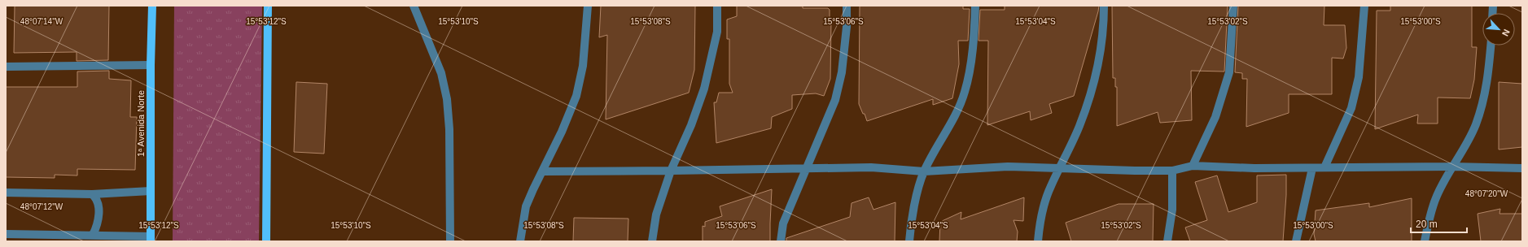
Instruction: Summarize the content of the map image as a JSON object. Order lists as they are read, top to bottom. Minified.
{"streets":{"main road":["1ᵃ Avenida Norte"]},"scale_bar":"20 m","north":"bottom right","coordinates":["48°07'14\"W","15°53'02\"S","15°53'00\"S","15°53'12\"S","15°53'10\"S","15°53'08\"S","15°53'06\"S","15°53'04\"S","48°07'20\"W","48°07'12\"W"]}
